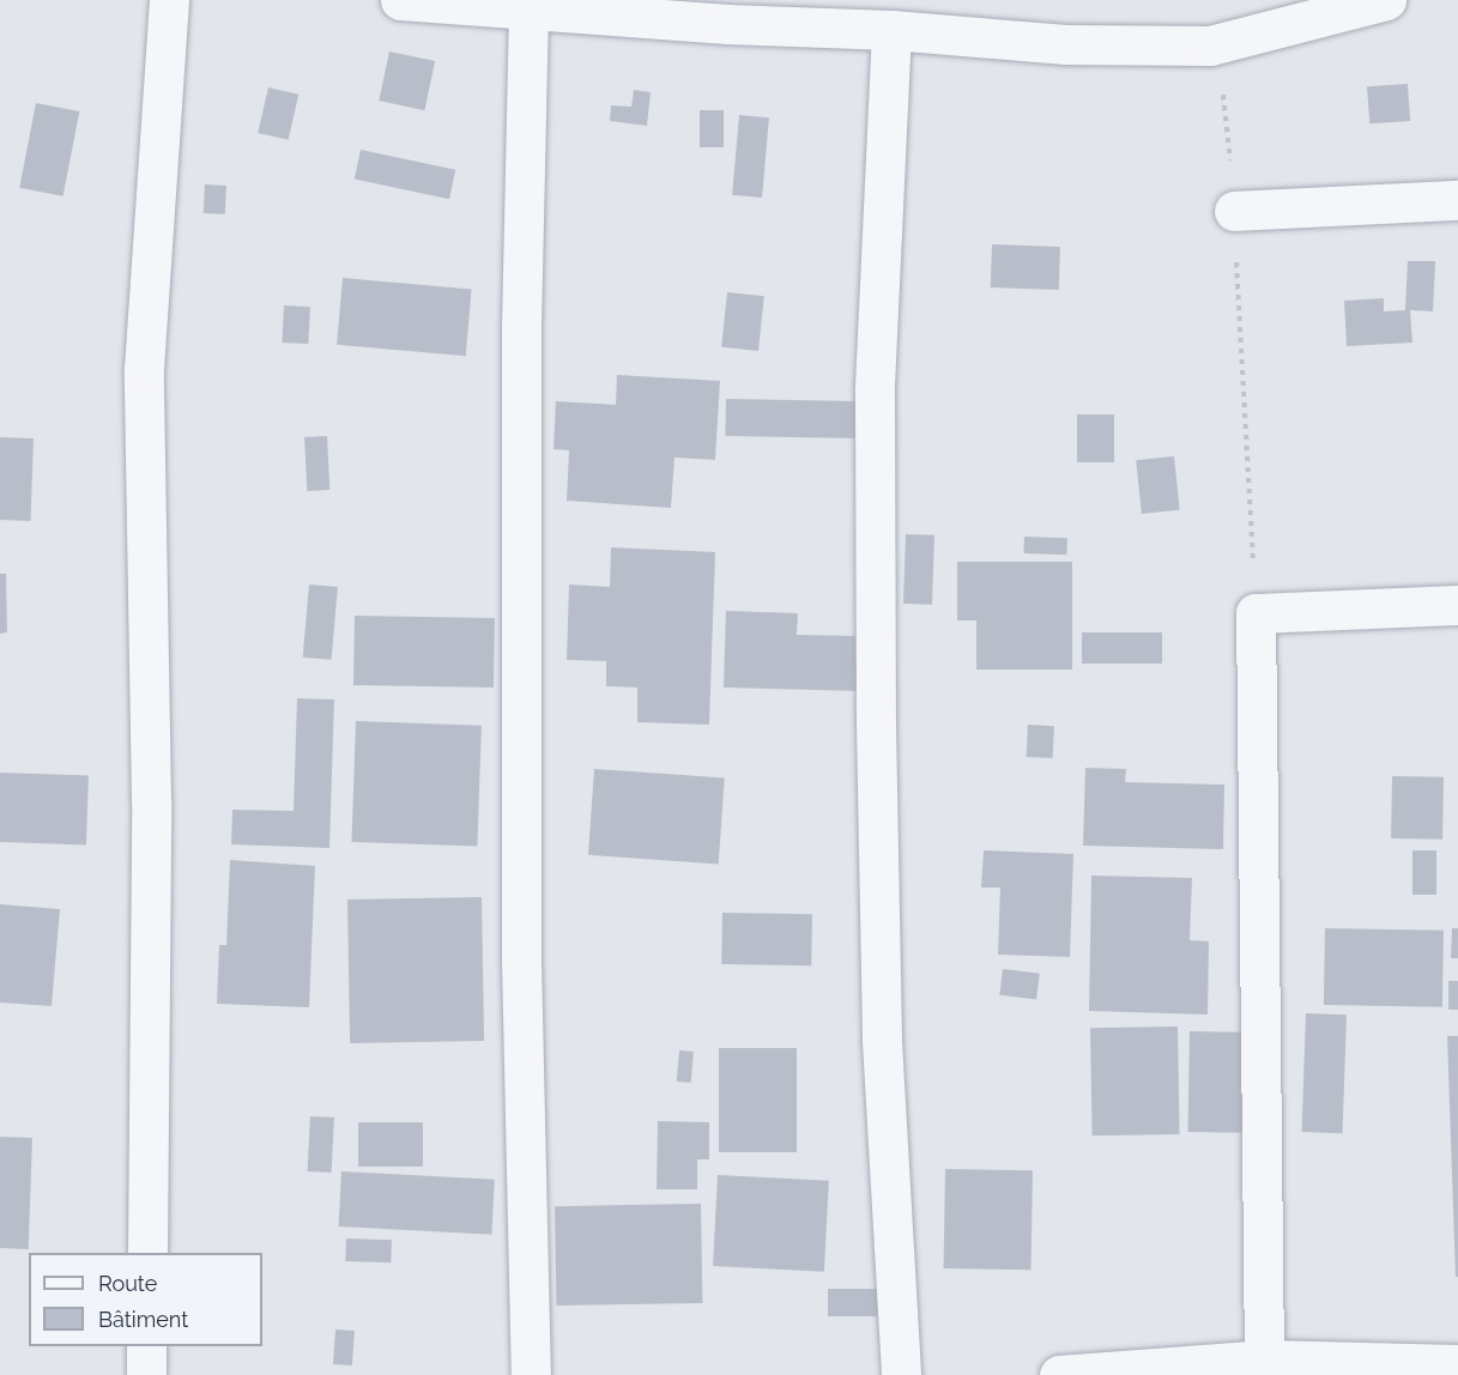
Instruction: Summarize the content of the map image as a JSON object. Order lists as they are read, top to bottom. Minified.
{"legend":["Route","Bâtiment"]}
